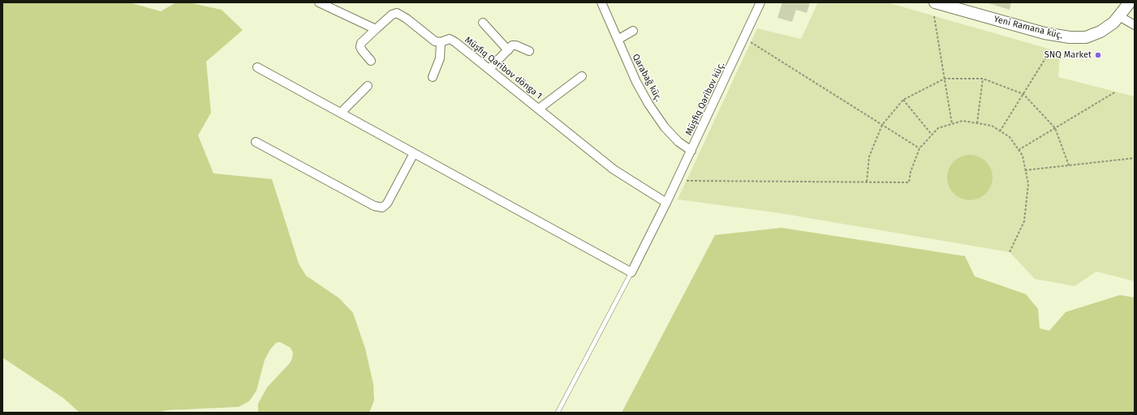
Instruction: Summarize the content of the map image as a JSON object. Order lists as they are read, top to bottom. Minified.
{"streets":{"street":["Yeni Ramana küç.","Müşfiq Qəribov döngə 1","Qarabağ küç.","Müşfiq Qəribov küç."]},"crossings":[["Müşfiq Qəribov döngə 1","Müşfiq Qəribov küç."],["Qarabağ küç.","Müşfiq Qəribov küç."]],"places":["SNQ Market"]}
